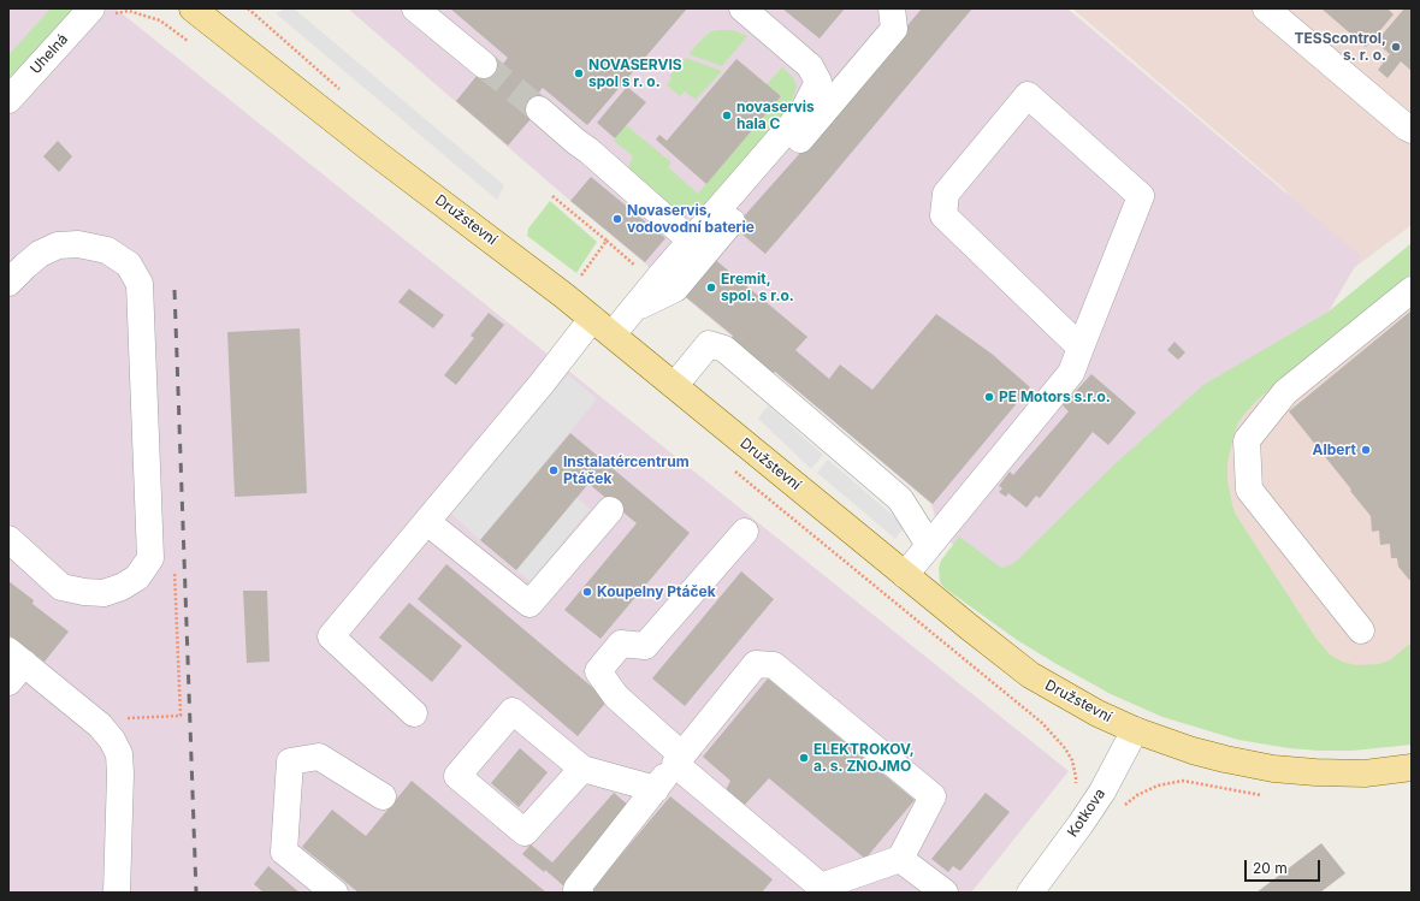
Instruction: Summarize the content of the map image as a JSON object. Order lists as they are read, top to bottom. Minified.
{"streets":{"main road":["Družstevní"],"street":["Uhelná","Kotkova"]},"crossings":[["Družstevní","Kotkova"]],"places":["TESScontrol, s. r. o.","NOVASERVIS spol s r. o.","novaservis hala C","Novaservis, vodovodní baterie","Eremit, spol. s r.o.","PE Motors s.r.o.","Albert","Instalatércentrum Ptáček","Koupelny Ptáček","ELEKTROKOV, a. s. ZNOJMO"],"scale_bar":"20 m"}
